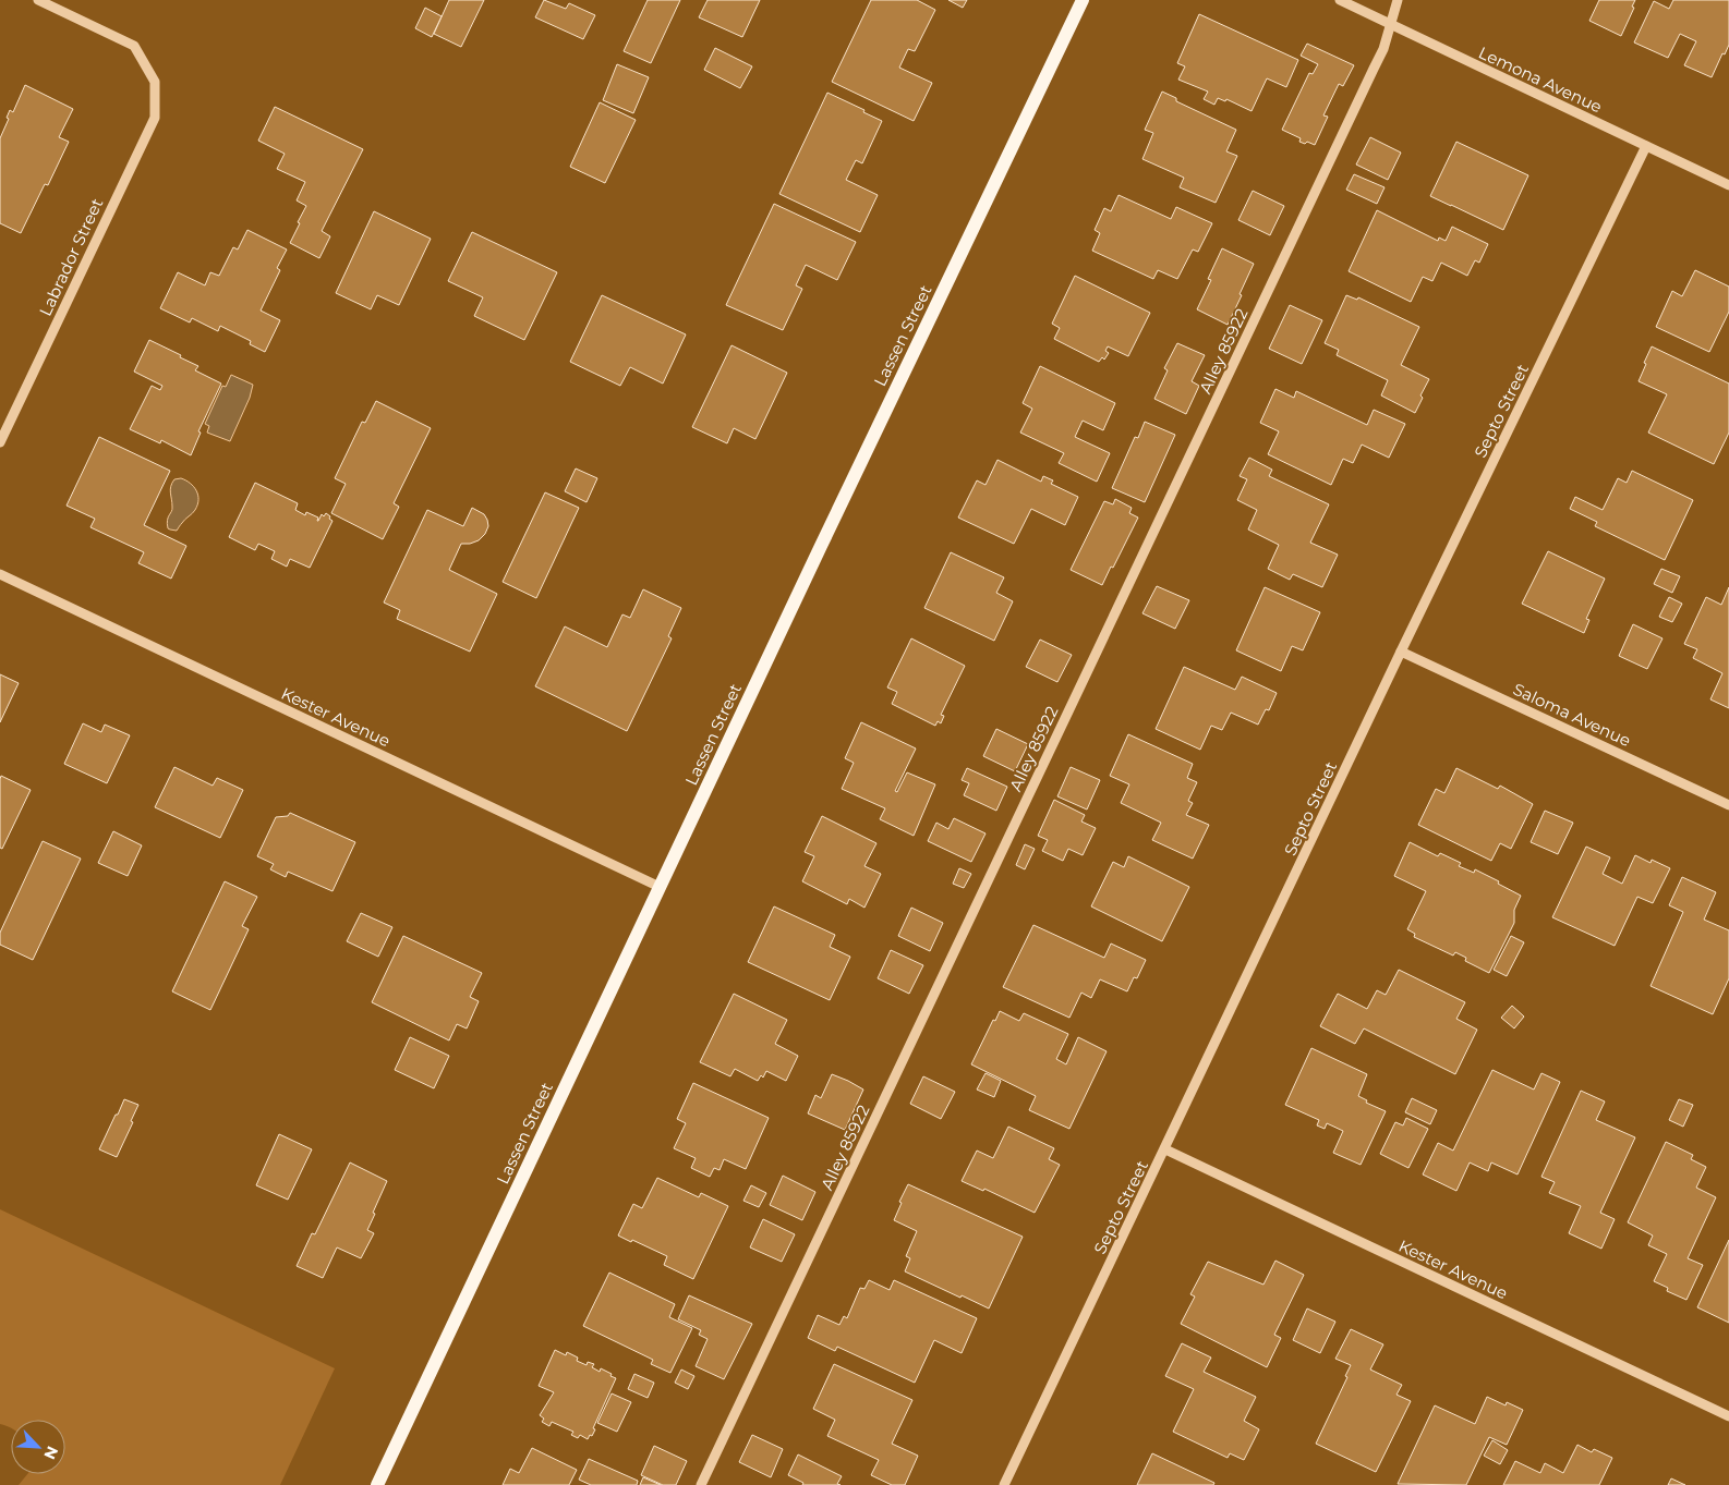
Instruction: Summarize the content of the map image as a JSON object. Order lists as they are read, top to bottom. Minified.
{"streets":{"main road":["Lassen Street"],"street":["Lemona Avenue","Labrador Street","Alley 85922","Septo Street","Saloma Avenue","Kester Avenue"]},"crossings":[["Lemona Avenue","Alley 85922"],["Lemona Avenue","Septo Street"],["Lassen Street","Kester Avenue"],["Septo Street","Saloma Avenue"],["Septo Street","Kester Avenue"]],"north":"bottom right"}
